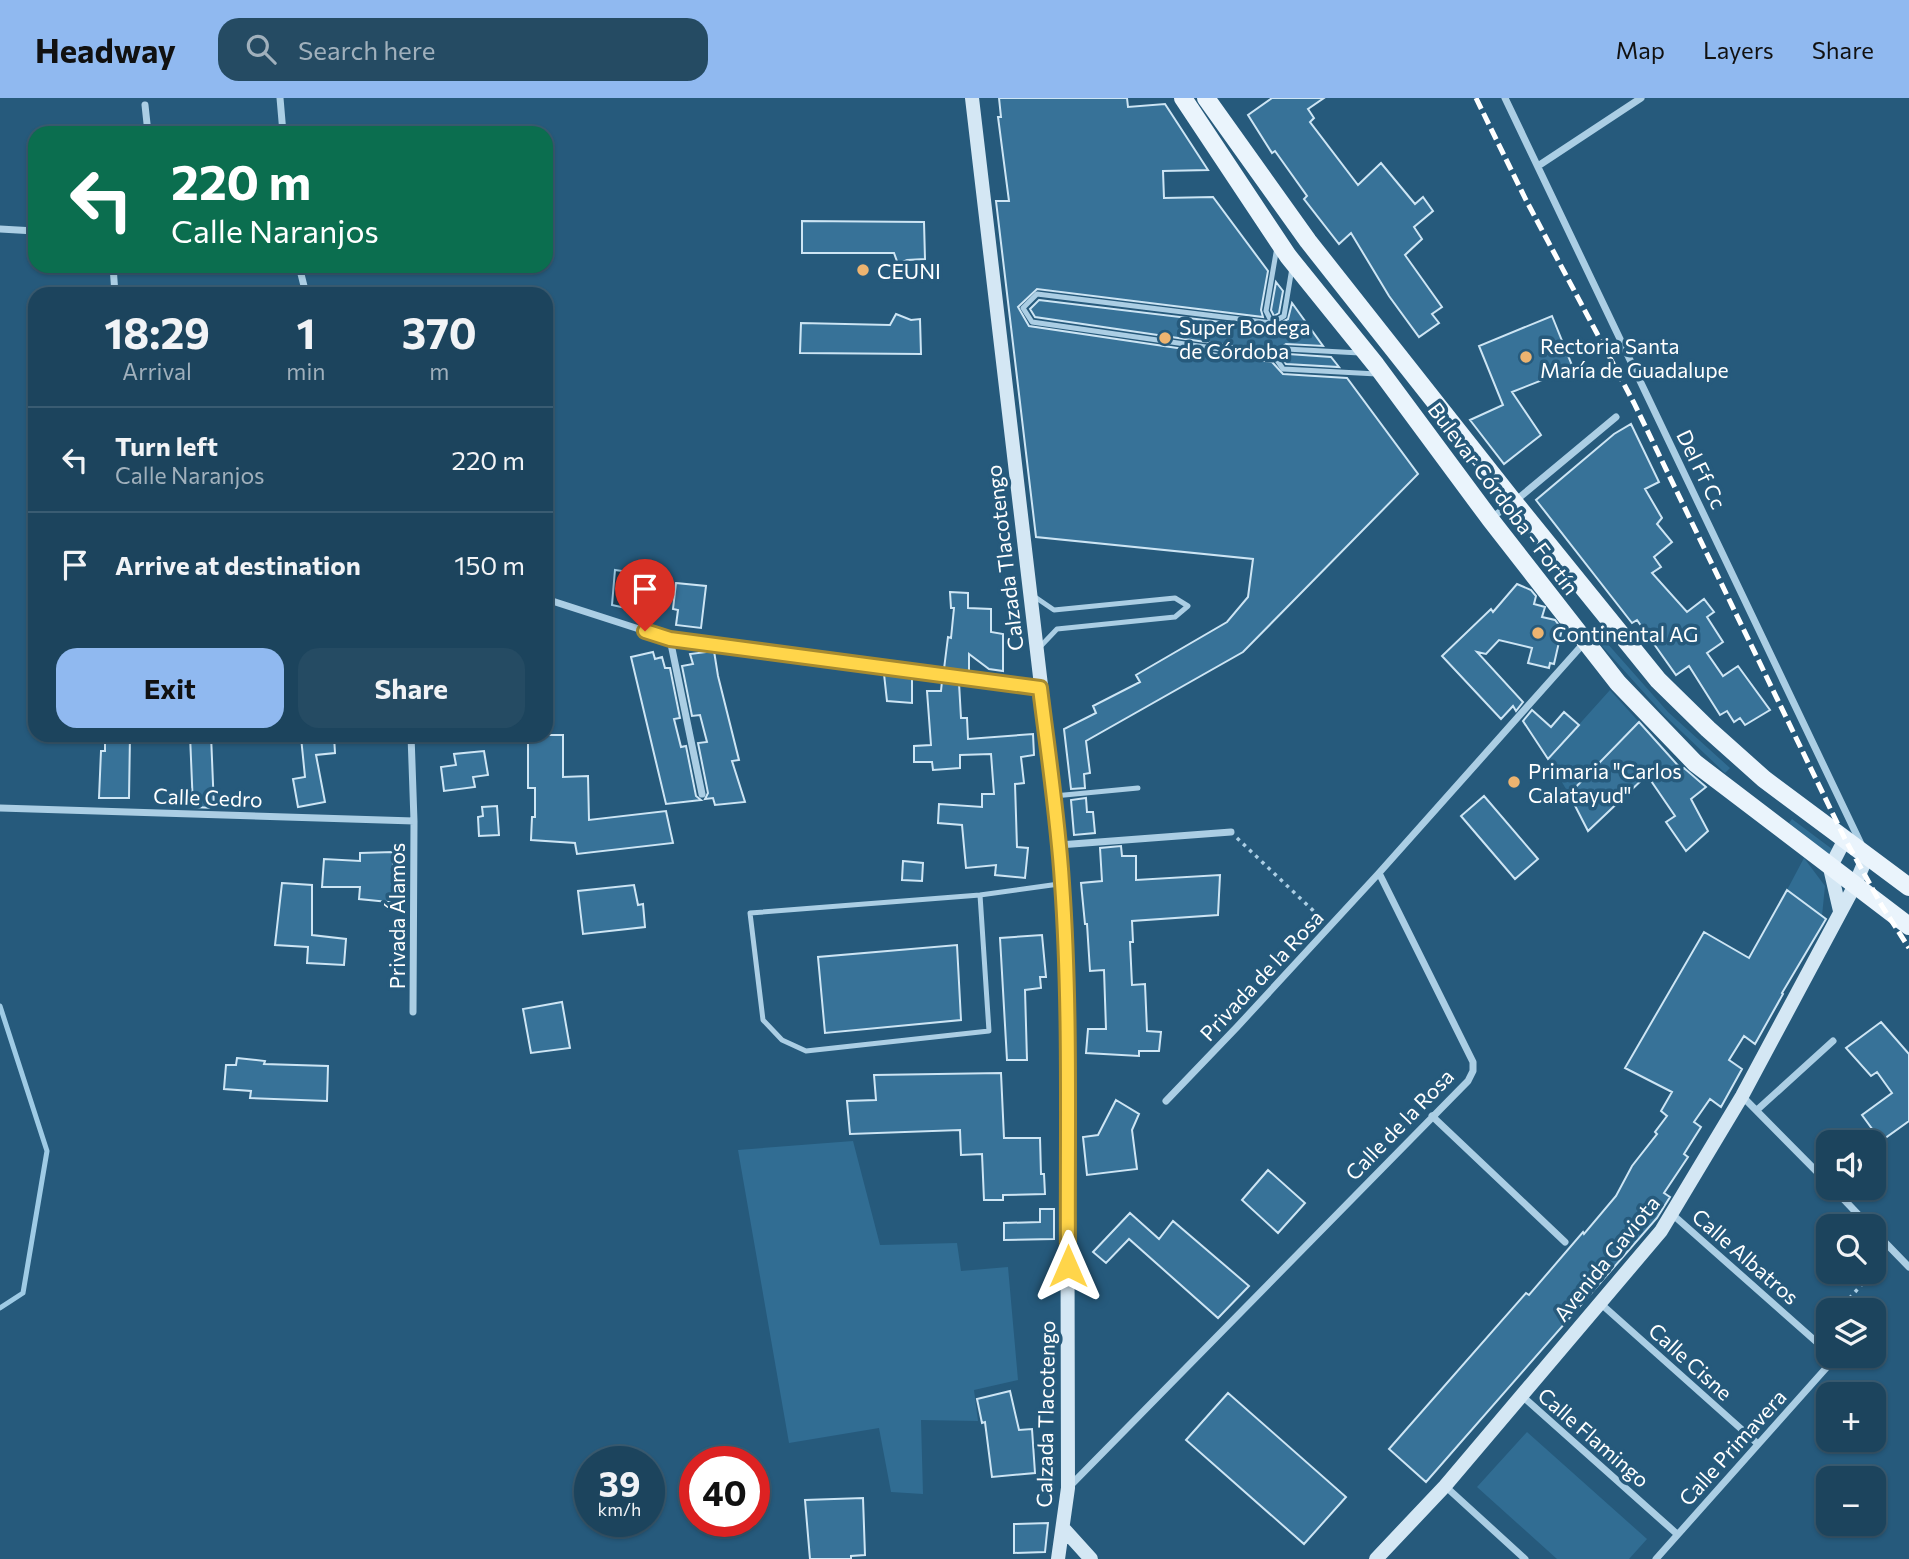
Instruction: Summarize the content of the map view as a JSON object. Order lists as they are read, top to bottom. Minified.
{"streets":{"main road":["Bulevar Córdoba - Fortín"],"street":["Del Ff Cc","Calzada Tlacotengo","Calle Cedro","Privada Álamos","Privada de la Rosa","Calle de la Rosa","Calle Albatros","Avenida Gaviota","Calle Cisne","Calle Flamingo","Calle Primavera"]},"crossings":[["Del Ff Cc","Bulevar Córdoba - Fortín"],["Del Ff Cc","Avenida Gaviota"],["Bulevar Córdoba - Fortín","Avenida Gaviota"],["Calzada Tlacotengo","Calle de la Rosa"],["Calle Cedro","Privada Álamos"],["Privada de la Rosa","Calle de la Rosa"],["Calle Albatros","Avenida Gaviota"],["Avenida Gaviota","Calle Cisne"],["Avenida Gaviota","Calle Flamingo"],["Calle Cisne","Calle Primavera"],["Calle Flamingo","Calle Primavera"]],"places":["CEUNI","Super Bodega de Córdoba","Rectoria Santa María de Guadalupe","Continental AG","Primaria \"Carlos Calatayud\""],"page":{"header":"Headway","search":"Search here","nav":["Map","Layers","Share"],"turn":["220 m","Calle Naranjos"],"eta":["18:29","Arrival","1","min","370","m"],"list":[{"name":"Turn left","note":"Calle Naranjos","value":"220 m"},{"name":"Arrive at destination","value":"150 m"}],"buttons":["Exit","Share"],"map_buttons":["+","−"],"speed":"39 km/h","limit":"40"}}
